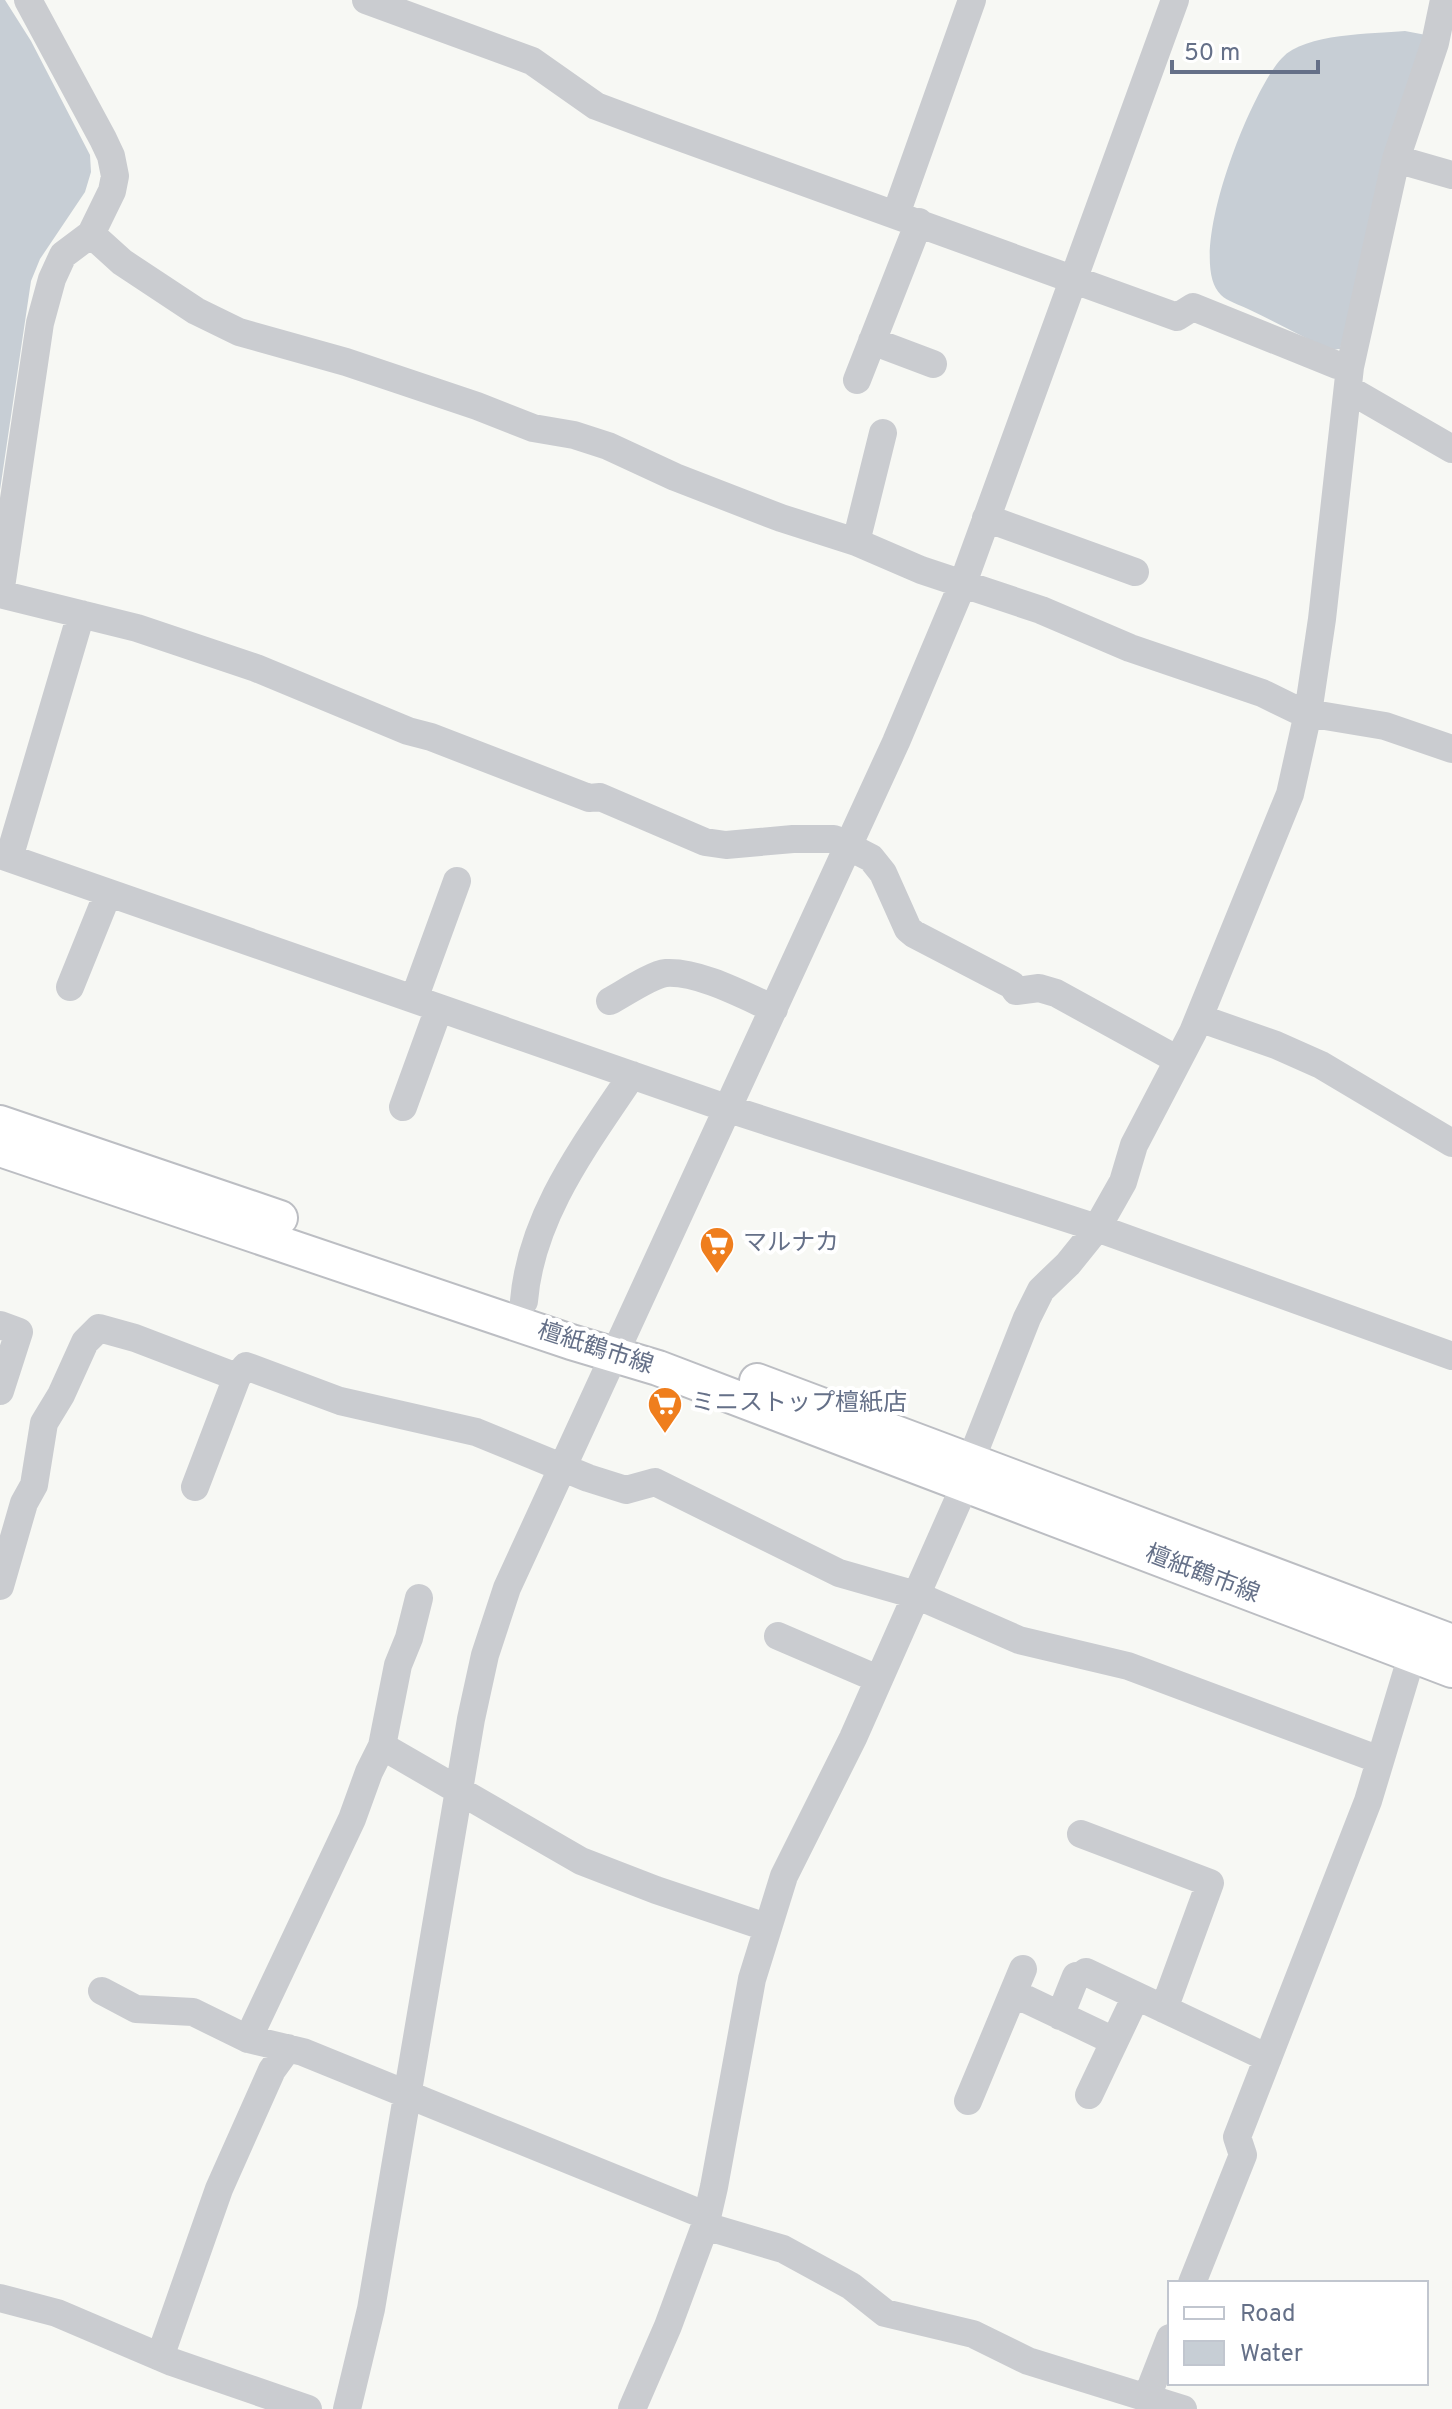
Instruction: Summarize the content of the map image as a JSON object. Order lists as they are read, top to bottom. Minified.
{"streets":{"main road":["檀紙鶴市線"]},"places":{"supermarket":["マルナカ","ミニストップ檀紙店"]},"legend":["Road","Water"],"scale_bar":"50 m"}
